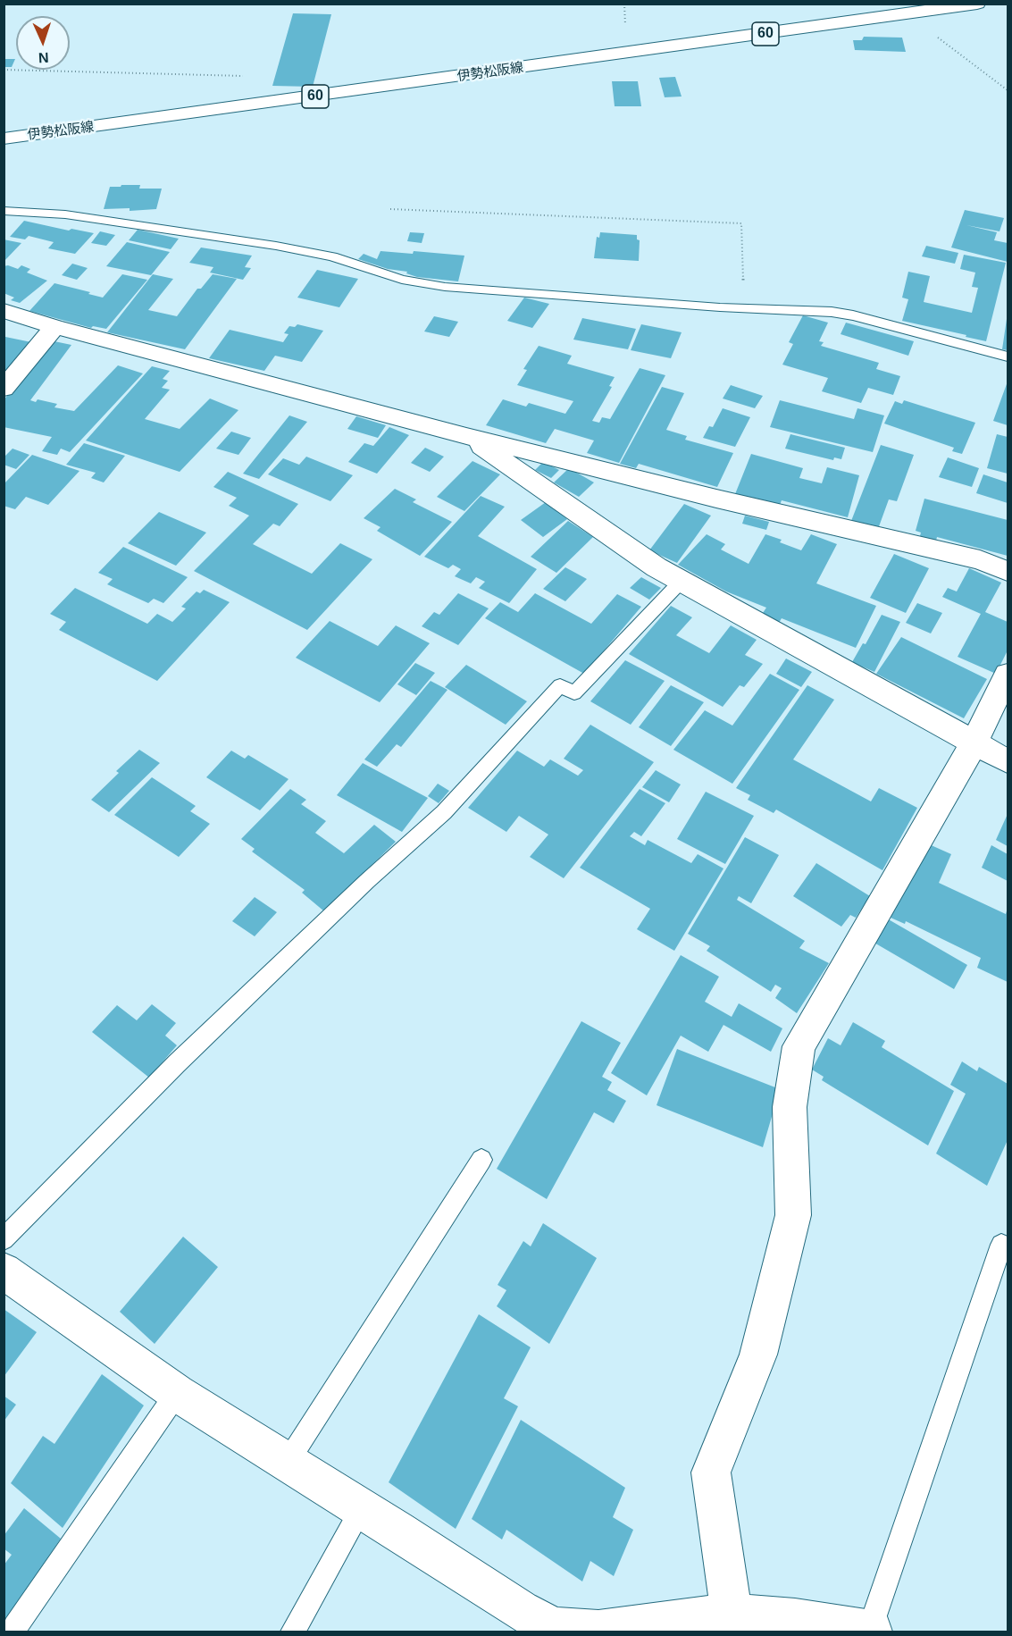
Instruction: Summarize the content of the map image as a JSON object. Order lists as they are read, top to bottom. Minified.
{"streets":{"street":["60","伊勢松阪線"]},"north":"bottom"}
